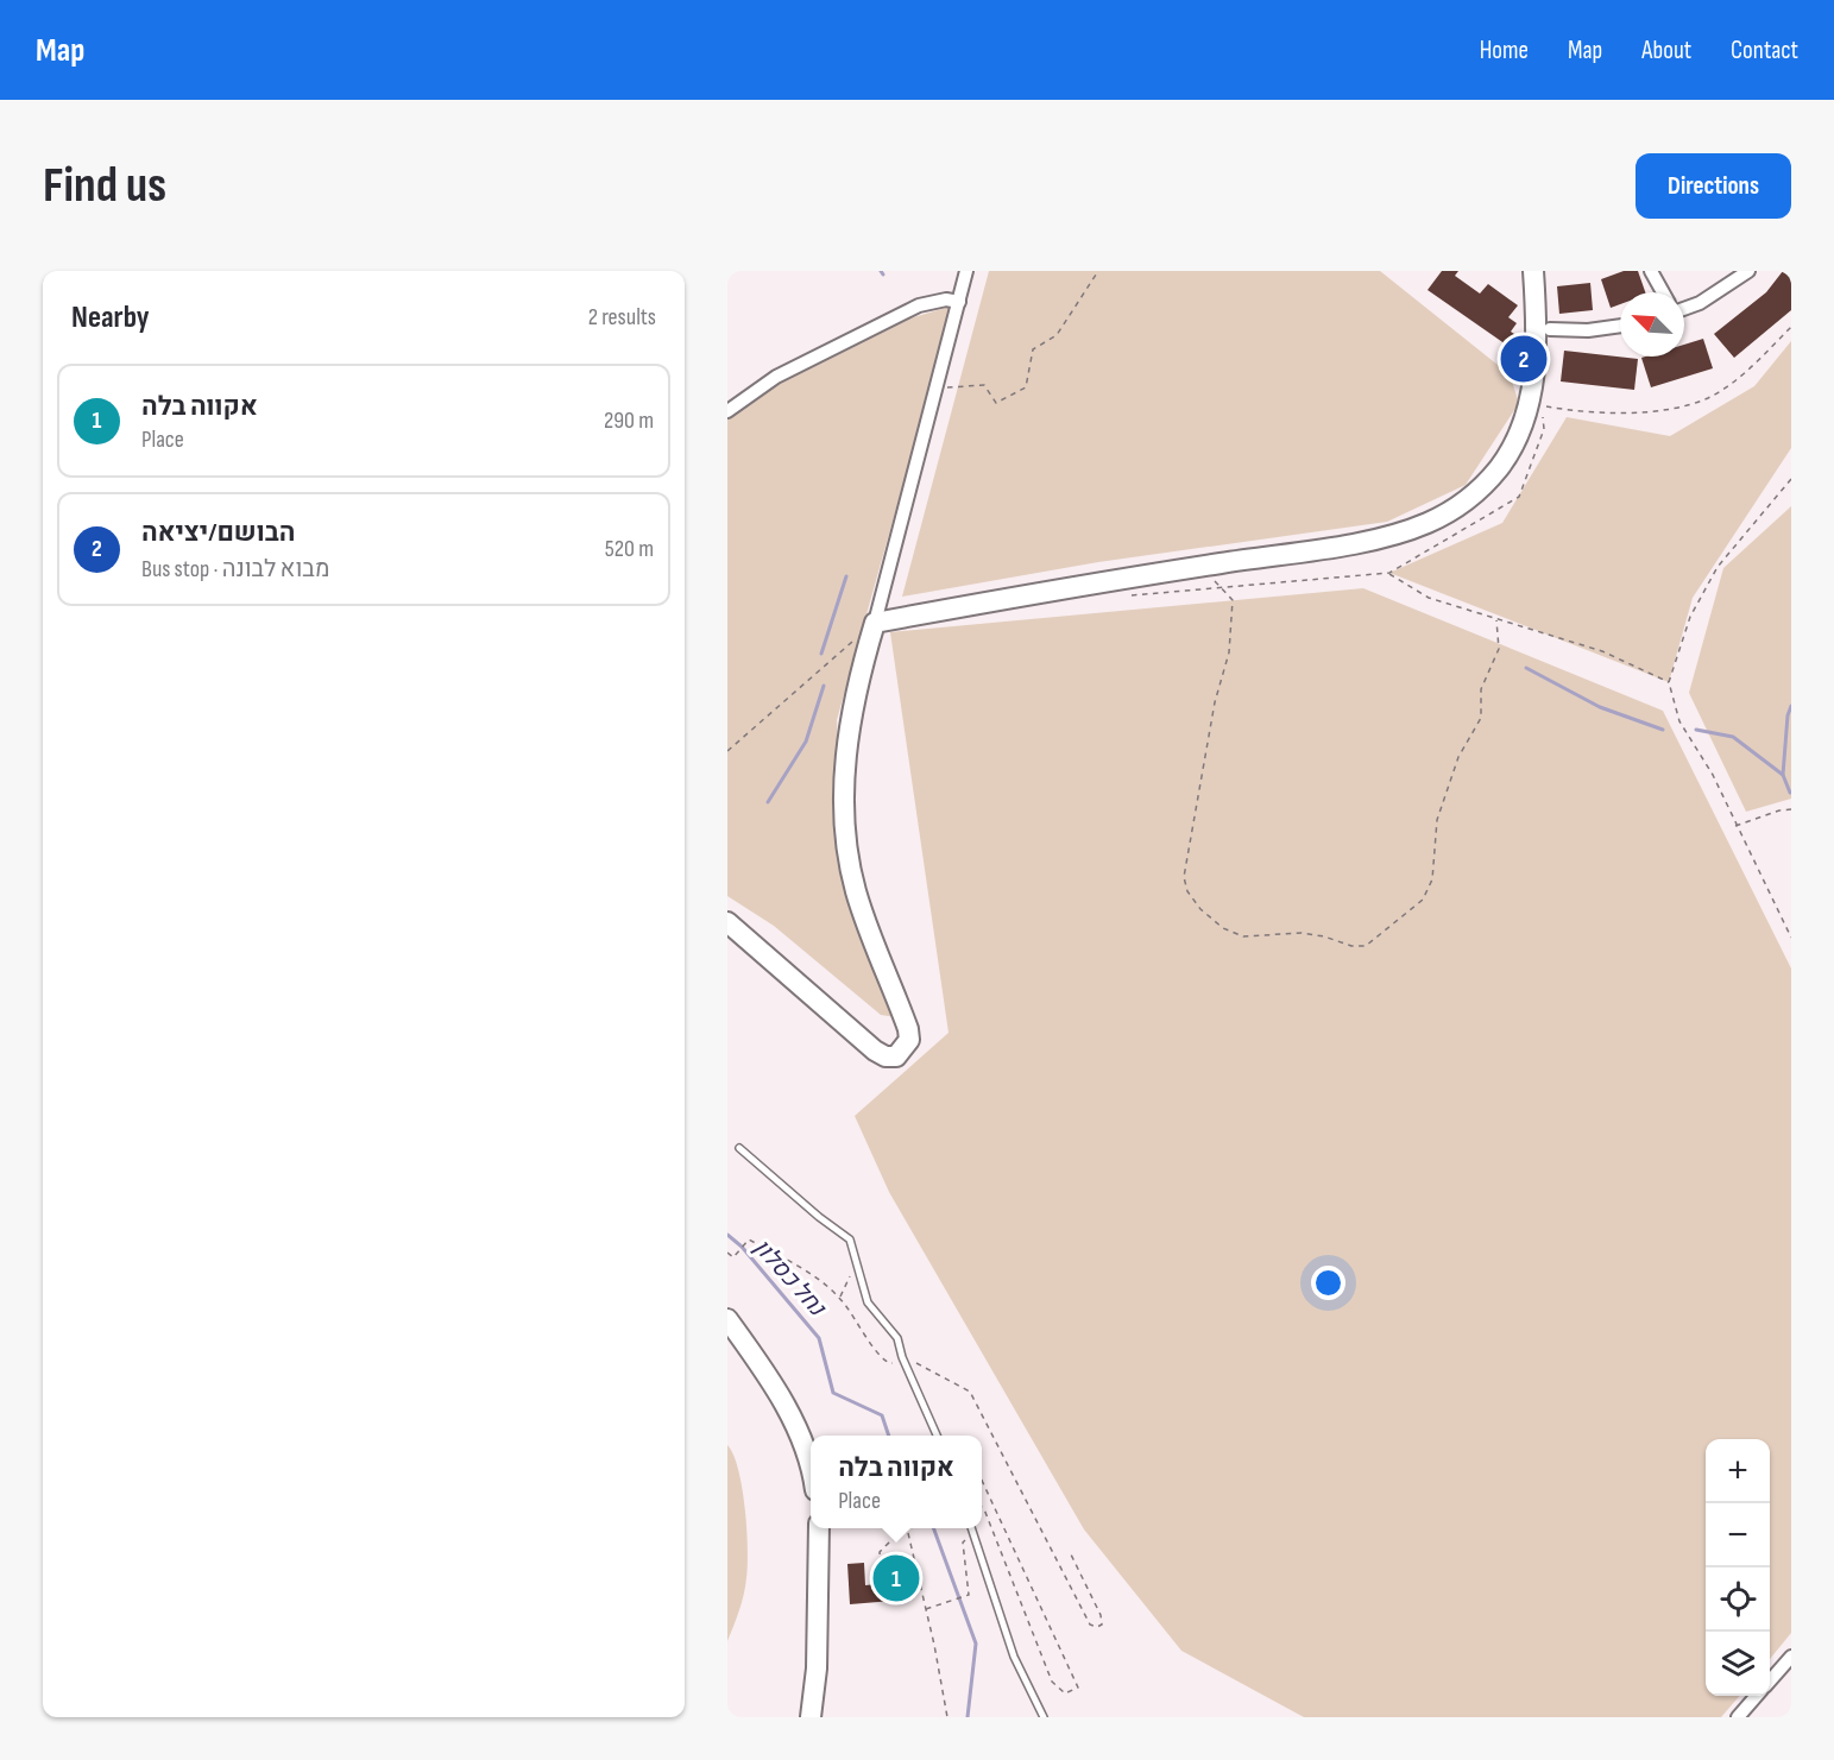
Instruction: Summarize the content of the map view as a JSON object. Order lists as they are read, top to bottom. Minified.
{"water":["נחל כסלון"],"north":"top left","page":{"header":"Map","nav":["Home","Map","About","Contact"],"buttons":"Directions","title":"Find us","heading":["Nearby","2 results"],"pins":["2","1"],"list":[{"mark":"1","name":"אקווה בלה","note":"Place","value":"290 m"},{"mark":"2","name":"הבושם/יציאה","note":"Bus stop · מבוא לבונה","value":"520 m"}],"popup":["אקווה בלה","Place"],"map_buttons":["+","−"]}}
